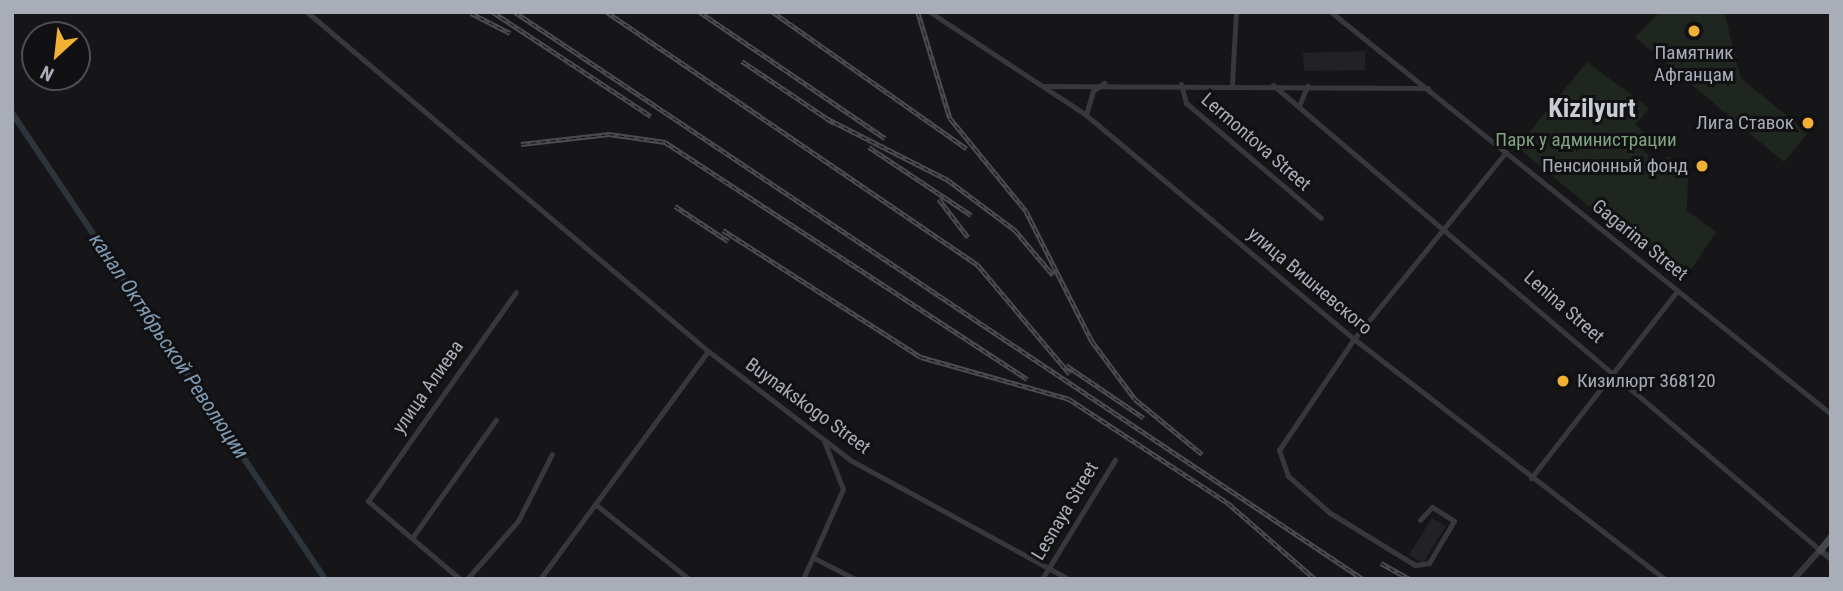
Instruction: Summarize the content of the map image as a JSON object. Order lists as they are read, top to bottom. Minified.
{"streets":{"street":["Lermontova Street","Gagarina Street","улица Вишневского","Lenina Street","улица Алиева","Buynakskogo Street","Lesnaya Street"]},"crossings":[["Buynakskogo Street","Lesnaya Street"]],"districts":["Kizilyurt"],"water":["канал Октябрьской Революции"],"parks":["Парк у администрации"],"places":["Памятник Афганцам","Лига Ставок","Пенсионный фонд","Кизилюрт 368120"],"north":"bottom left"}
